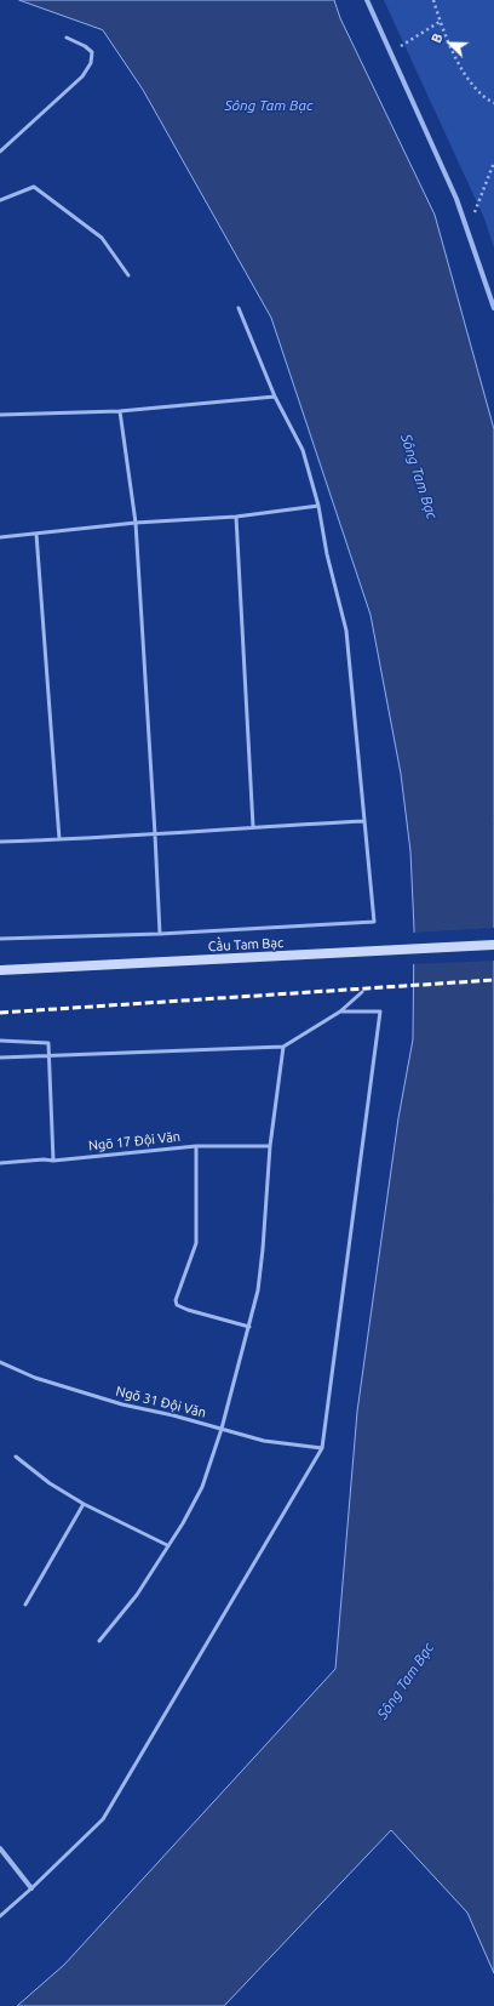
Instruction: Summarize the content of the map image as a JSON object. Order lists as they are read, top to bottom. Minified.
{"streets":{"main road":["Cầu Tam Bạc"],"lane":["Ngõ 17 Đội Văn","Ngõ 31 Đội Văn"]},"water":["Sông Tam Bạc"],"north":"top left"}
